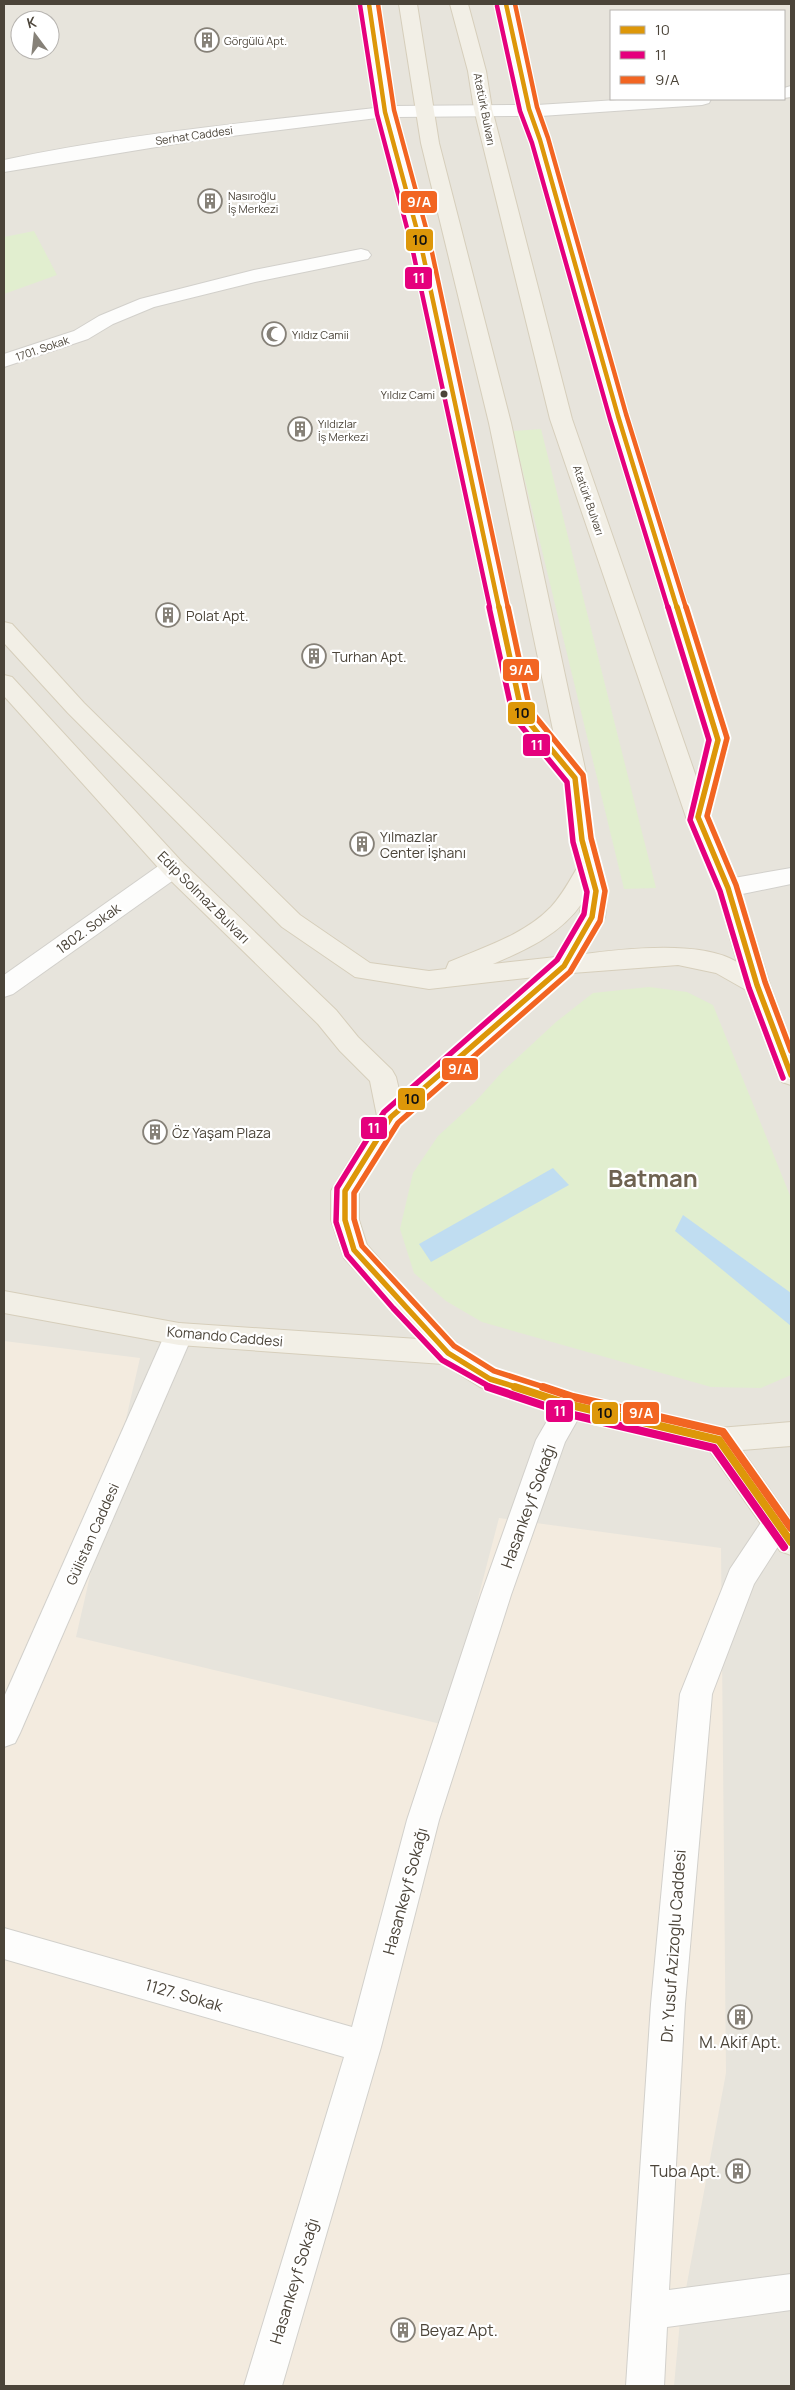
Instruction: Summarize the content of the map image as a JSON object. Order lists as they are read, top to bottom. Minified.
{"streets":{"main road":["Atatürk Bulvarı","Edip Solmaz Bulvarı","Komando Caddesi"],"street":["Serhat Caddesi","1701. Sokak","1802. Sokak","Hasankeyf Sokağı","Gülistan Caddesi","Dr. Yusuf Azizoglu Caddesi","1127. Sokak"]},"crossings":[["Atatürk Bulvarı","Serhat Caddesi"],["Edip Solmaz Bulvarı","1802. Sokak"],["Komando Caddesi","Gülistan Caddesi"],["Hasankeyf Sokağı","1127. Sokak"]],"districts":["Batman"],"places":{"building":["Görgülü Apt.","Nasıroğlu İş Merkezi","Yıldızlar İş Merkezi","Polat Apt.","Turhan Apt.","Yılmazlar Center İşhanı","Öz Yaşam Plaza","M. Akif Apt.","Tuba Apt.","Beyaz Apt."],"mosque":["Yıldız Camii"],"other":["Yıldız Cami"]},"lines":["transit line 10","transit line 9/A","transit line 11"],"legend":["10","11","9/A"],"north":"top"}
